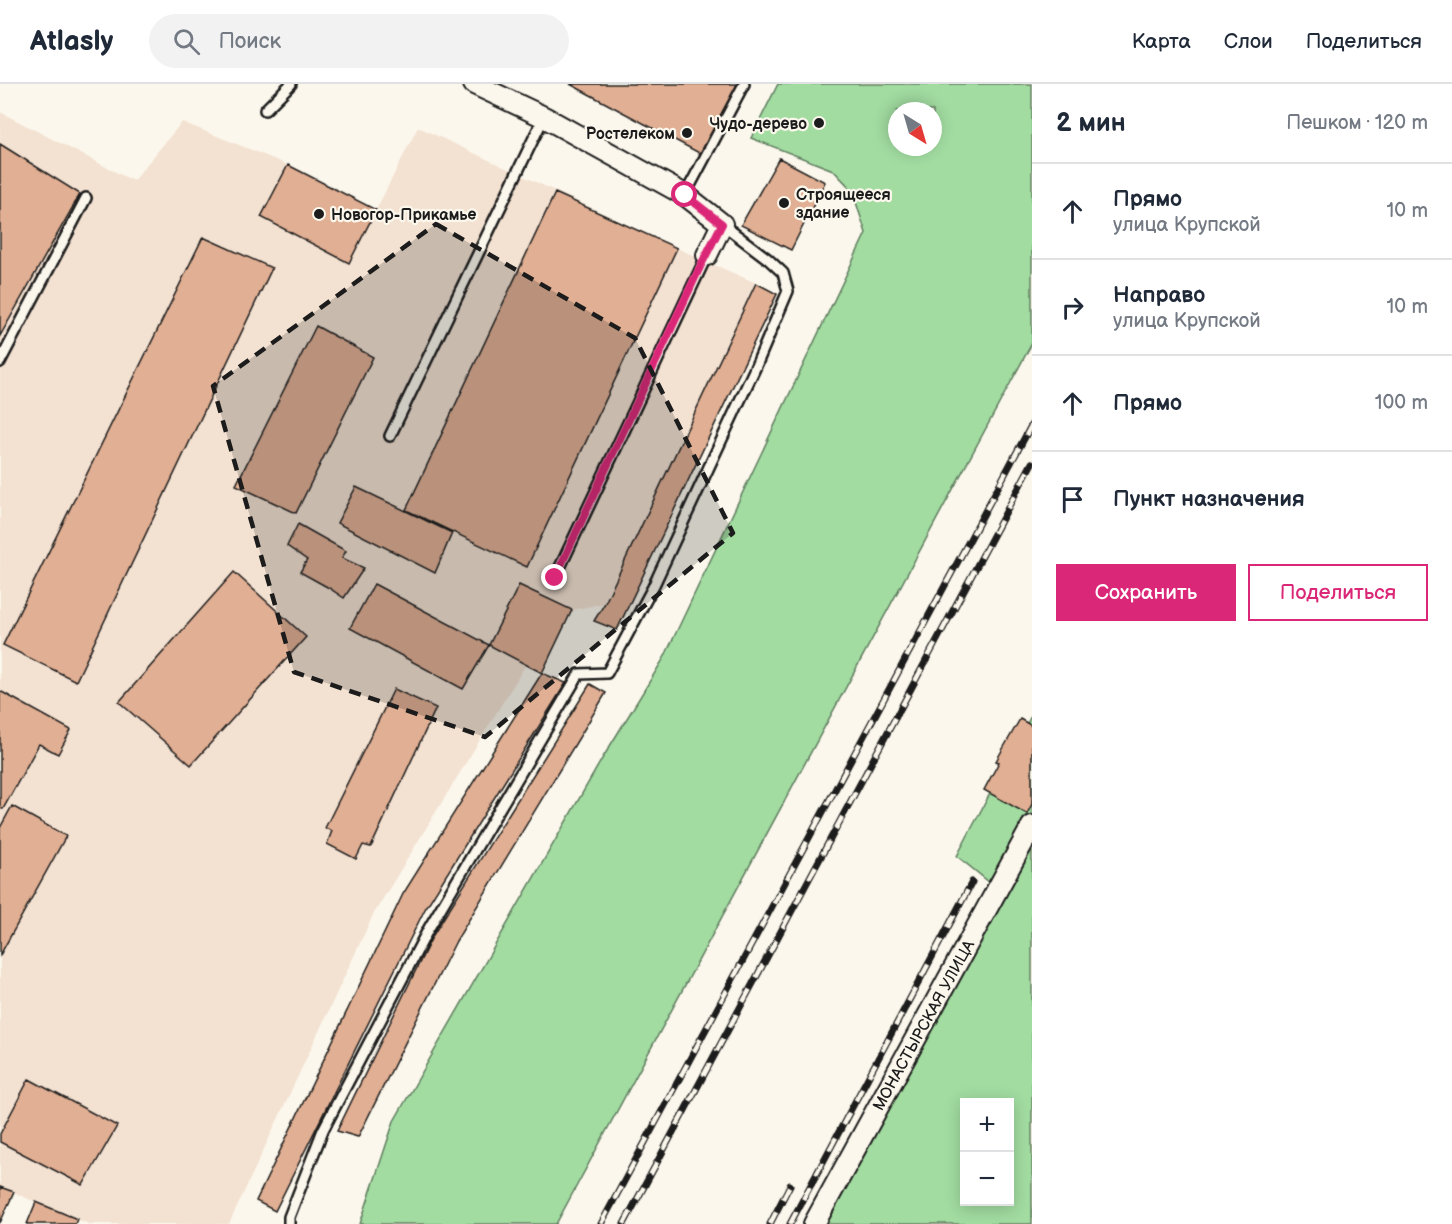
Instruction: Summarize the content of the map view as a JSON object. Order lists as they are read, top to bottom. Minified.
{"streets":{"street":["МОНАСТЫРСКАЯ УЛИЦА"]},"places":["Чудо-дерево","Ростелеком","Строящееся здание","Новогор-Прикамье"],"north":"bottom right","page":{"header":"Atlasly","search":"Поиск","nav":["Карта","Слои","Поделиться"],"heading":["2 мин","Пешком · 120 m"],"list":[["Прямо","улица Крупской","10 m"],["Направо","улица Крупской","10 m"],["Прямо","100 m"],"Пункт назначения"],"buttons":["Сохранить","Поделиться"],"map_buttons":["+","−"]}}
